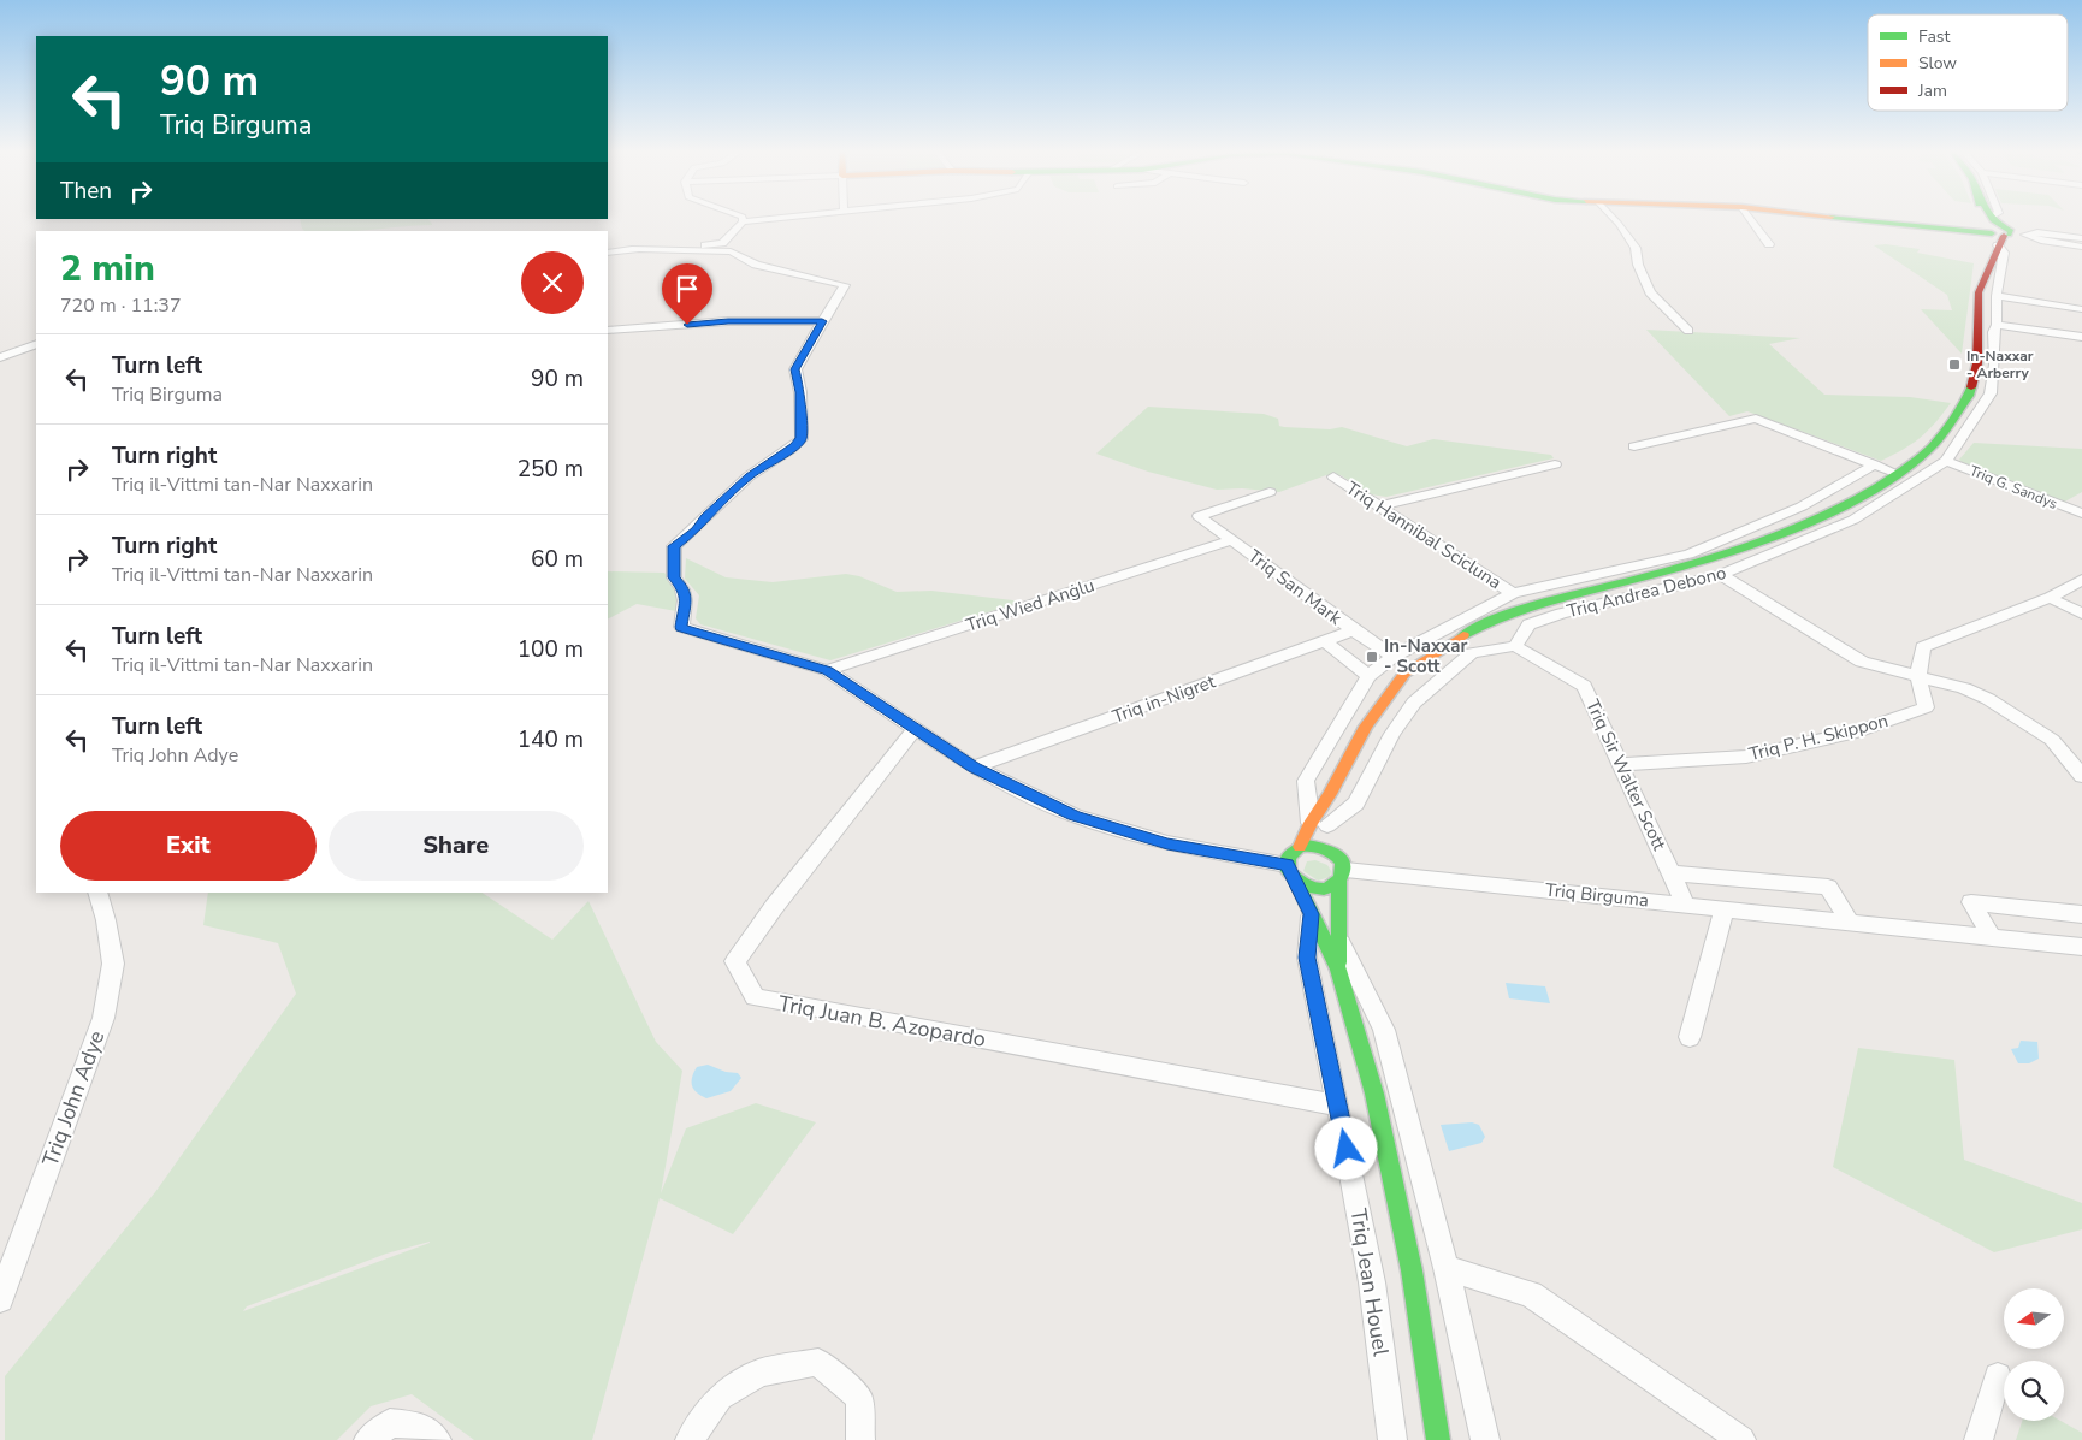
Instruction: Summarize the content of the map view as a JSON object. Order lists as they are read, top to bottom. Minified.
{"streets":{"main road":["Triq Andrea Debono","Triq Jean Houel"],"street":["Triq G. Sandys","Triq Hannibal Scicluna","Triq San Mark","Triq Wied Anġlu","Triq in-Nigret","Triq P. H. Skippon","Triq Sir Walter Scott","Triq Birguma","Triq Juan B. Azopardo","Triq John Adye"]},"crossings":[["Triq G. Sandys","Triq Andrea Debono"],["Triq Hannibal Scicluna","Triq Andrea Debono"],["Triq San Mark","Triq Andrea Debono"],["Triq San Mark","Triq Wied Anġlu"],["Triq San Mark","Triq in-Nigret"],["Triq Andrea Debono","Triq Sir Walter Scott"],["Triq Andrea Debono","Triq Birguma"],["Triq Andrea Debono","Triq Jean Houel"],["Triq P. H. Skippon","Triq Sir Walter Scott"],["Triq Sir Walter Scott","Triq Birguma"],["Triq Birguma","Triq Jean Houel"],["Triq Juan B. Azopardo","Triq Jean Houel"]],"places":{"transit":["In-Naxxar - Arberry","In-Naxxar - Scott"]},"legend":["Fast","Slow","Jam"],"north":"left","page":{"turn":["90 m","Triq Birguma"],"then":"Then","heading":["2 min","720 m · 11:37"],"list":[{"name":"Turn left","note":"Triq Birguma","value":"90 m"},{"name":"Turn right","note":"Triq il-Vittmi tan-Nar Naxxarin","value":"250 m"},{"name":"Turn right","note":"Triq il-Vittmi tan-Nar Naxxarin","value":"60 m"},{"name":"Turn left","note":"Triq il-Vittmi tan-Nar Naxxarin","value":"100 m"},{"name":"Turn left","note":"Triq John Adye","value":"140 m"}],"buttons":["Exit","Share"]}}
